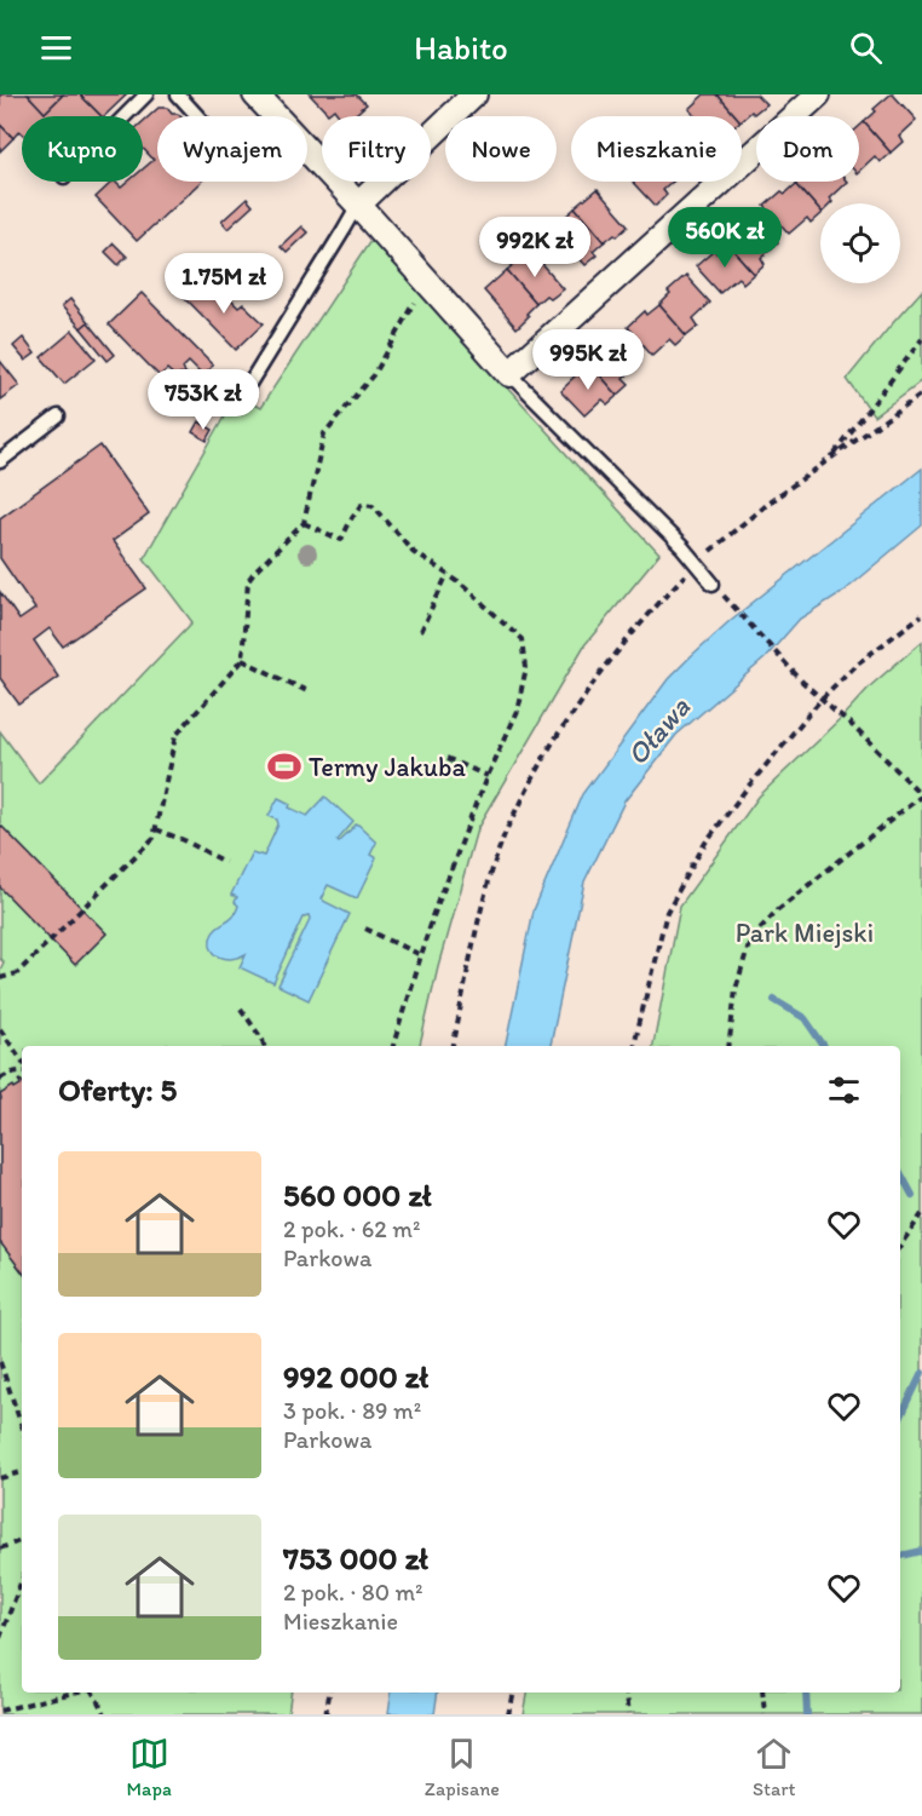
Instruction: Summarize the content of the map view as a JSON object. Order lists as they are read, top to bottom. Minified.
{"water":["Oława"],"parks":["Park Miejski"],"places":{"sports":["Termy Jakuba"]},"page":{"header":"Habito","chip":["Kupno","Wynajem","Filtry","Nowe","Mieszkanie","Dom"],"price":["560K zł","992K zł","1.75M zł","995K zł","753K zł"],"heading":"Oferty: 5","list":[{"name":"560 000 zł","note":"2 pok. · 62 m² · Parkowa"},{"name":"992 000 zł","note":"3 pok. · 89 m² · Parkowa"},{"name":"753 000 zł","note":"2 pok. · 80 m² · Mieszkanie"}],"tabs":["Mapa","Zapisane","Start"]}}
